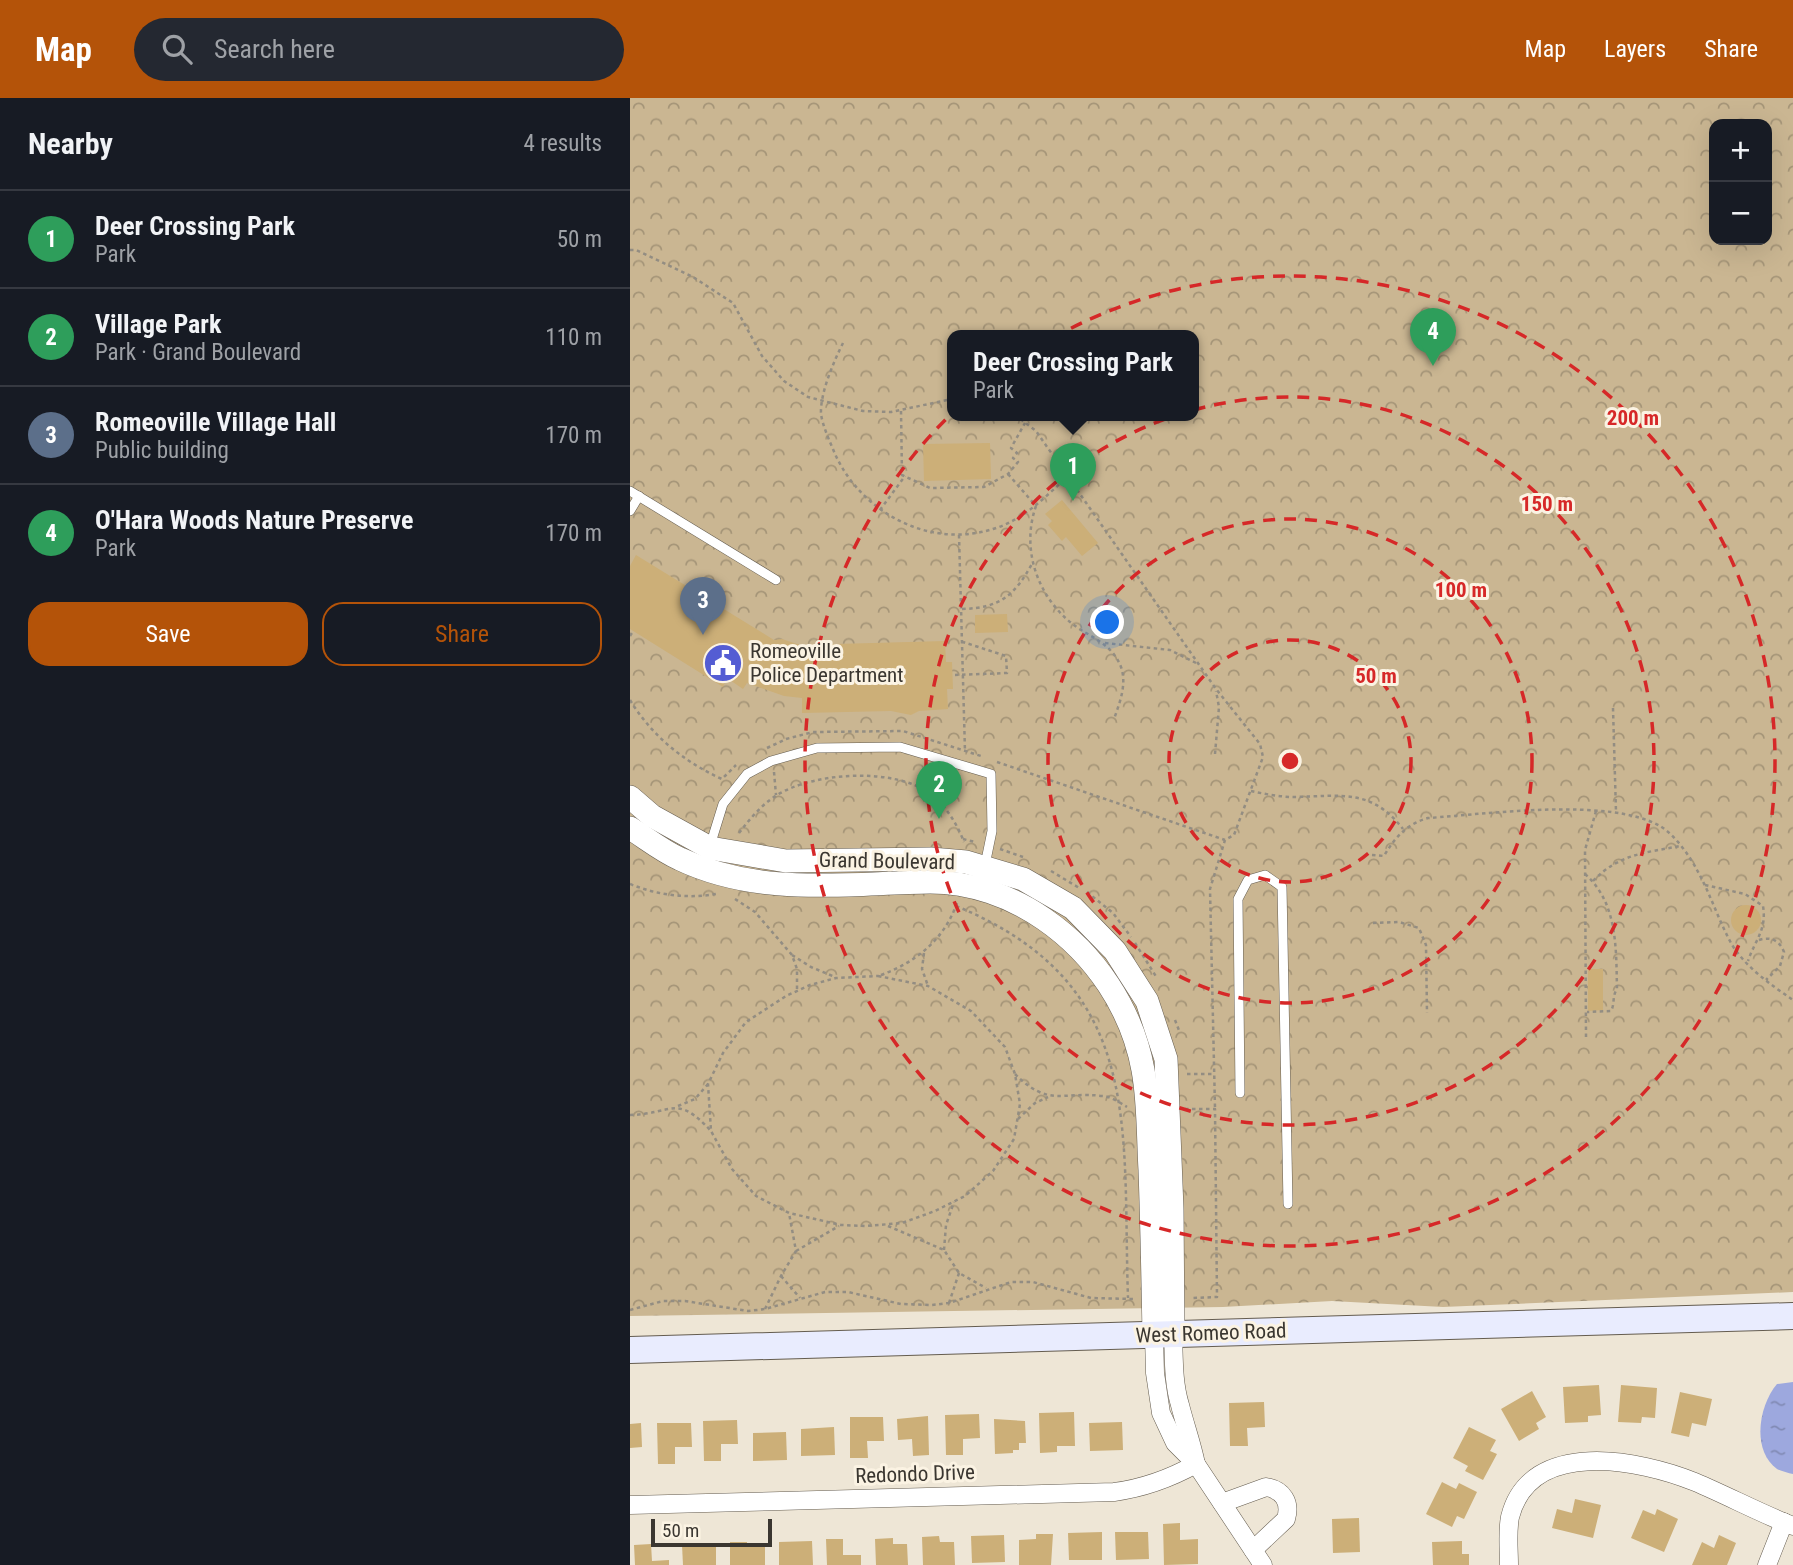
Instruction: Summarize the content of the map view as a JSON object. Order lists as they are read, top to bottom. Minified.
{"streets":{"main road":["West Romeo Road"],"street":["Grand Boulevard","Redondo Drive"]},"crossings":[["Grand Boulevard","West Romeo Road"]],"places":{"public building":["Romeoville Police Department"]},"scale_bar":"50 m","page":{"header":"Map","search":"Search here","nav":["Map","Layers","Share"],"heading":["Nearby","4 results"],"map_buttons":["+","−"],"list":[{"mark":"1","name":"Deer Crossing Park","note":"Park","value":"50 m"},{"mark":"2","name":"Village Park","note":"Park · Grand Boulevard","value":"110 m"},{"mark":"3","name":"Romeoville Village Hall","note":"Public building","value":"170 m"},{"mark":"4","name":"O'Hara Woods Nature Preserve","note":"Park","value":"170 m"}],"pins":["4","1","3","2"],"popup":["Deer Crossing Park","Park"],"buttons":["Save","Share"],"scale":"50 m"},"rings":["200 m","150 m","100 m","50 m"]}
